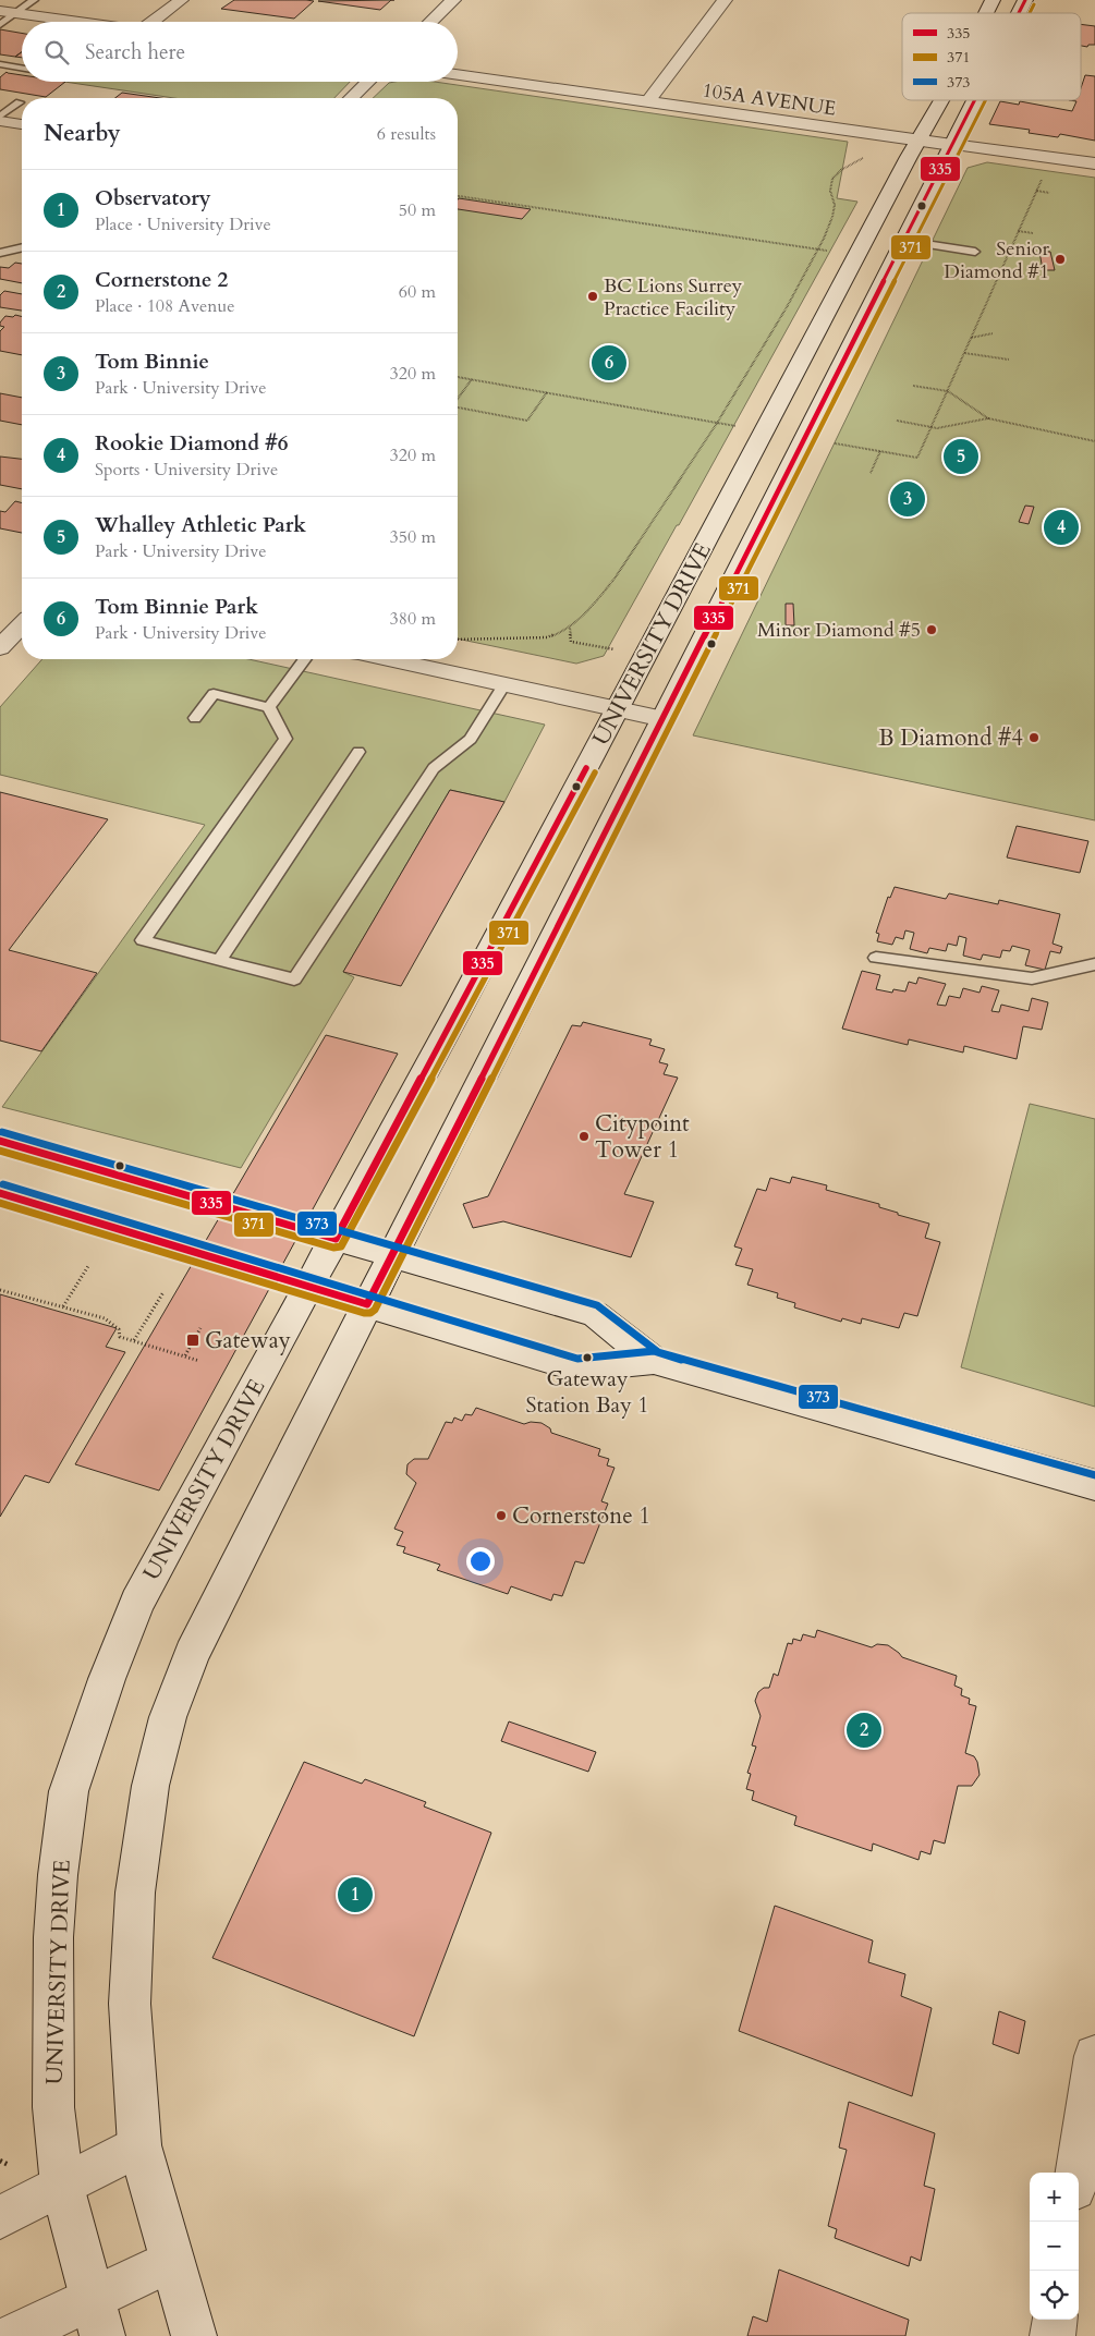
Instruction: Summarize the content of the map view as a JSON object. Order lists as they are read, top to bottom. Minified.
{"streets":{"main road":["105A AVENUE","UNIVERSITY DRIVE"]},"crossings":[["105A AVENUE","UNIVERSITY DRIVE"]],"places":{"other":["Senior Diamond #1","BC Lions Surrey Practice Facility","Minor Diamond #5","B Diamond #4","Citypoint Tower 1","Gateway Station Bay 1","Cornerstone 1"],"transit":["Gateway"]},"lines":["transit line 335","transit line 371","transit line 373"],"legend":["335","371","373"],"page":{"search":"Search here","heading":["Nearby","6 results"],"list":[{"mark":"1","name":"Observatory","note":"Place · University Drive","value":"50 m"},{"mark":"2","name":"Cornerstone 2","note":"Place · 108 Avenue","value":"60 m"},{"mark":"3","name":"Tom Binnie","note":"Park · University Drive","value":"320 m"},{"mark":"4","name":"Rookie Diamond #6","note":"Sports · University Drive","value":"320 m"},{"mark":"5","name":"Whalley Athletic Park","note":"Park · University Drive","value":"350 m"},{"mark":"6","name":"Tom Binnie Park","note":"Park · University Drive","value":"380 m"}],"pins":["6","5","3","4","2","1"],"map_buttons":["+","−"]}}
